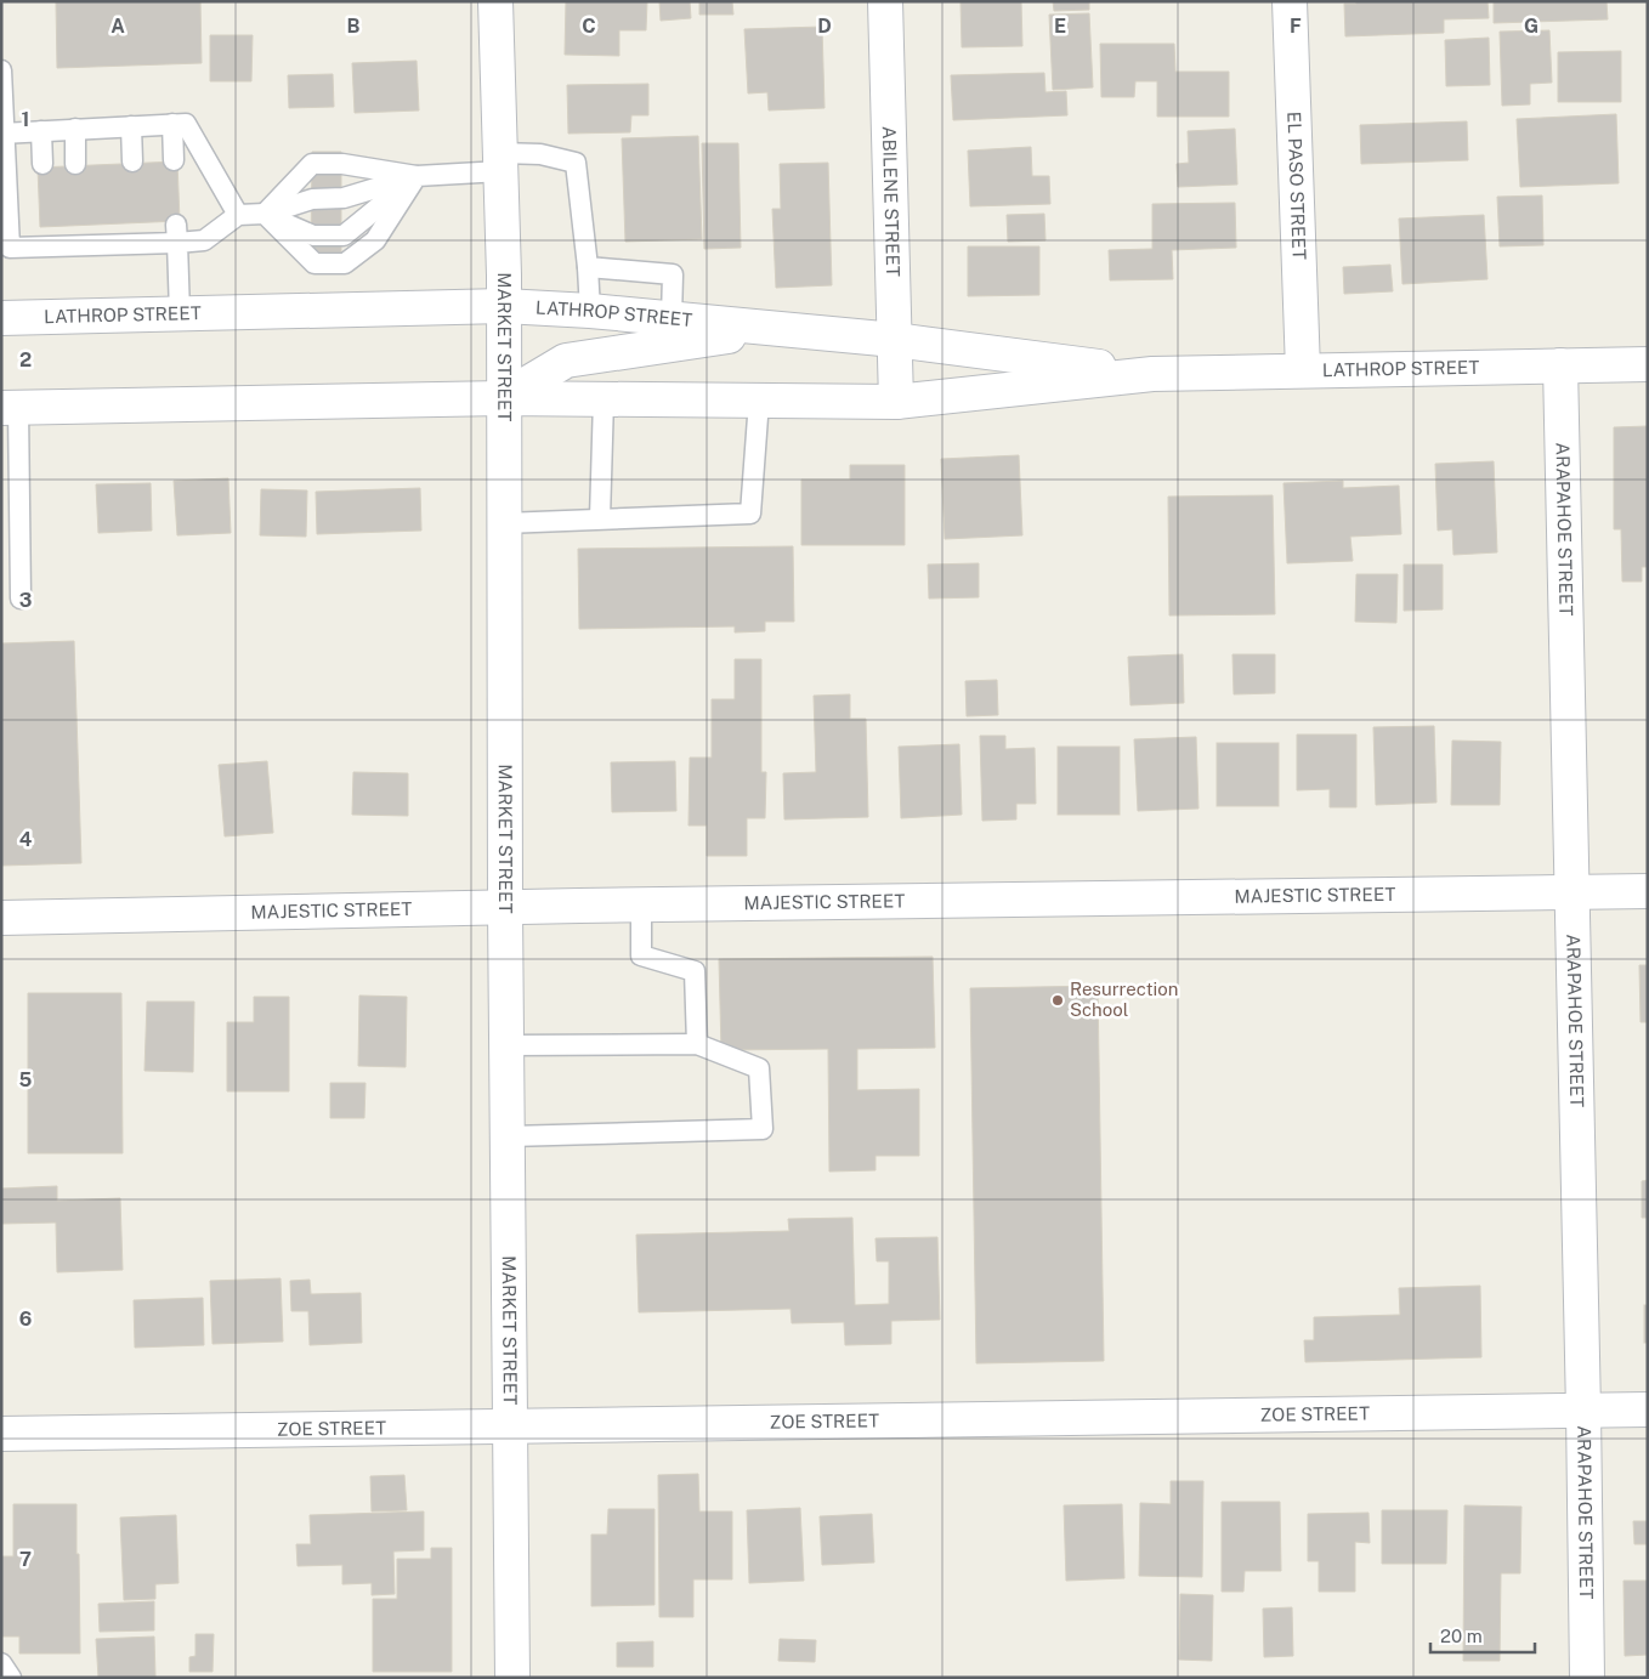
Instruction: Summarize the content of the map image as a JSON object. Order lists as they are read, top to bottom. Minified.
{"streets":{"street":["EL PASO STREET","ABILENE STREET","LATHROP STREET","MARKET STREET","ARAPAHOE STREET","MAJESTIC STREET","ZOE STREET"]},"crossings":[["EL PASO STREET","LATHROP STREET"],["ABILENE STREET","LATHROP STREET"],["LATHROP STREET","MARKET STREET"],["LATHROP STREET","ARAPAHOE STREET"],["MARKET STREET","MAJESTIC STREET"],["MARKET STREET","ZOE STREET"],["ARAPAHOE STREET","MAJESTIC STREET"],["ARAPAHOE STREET","ZOE STREET"]],"places":["Resurrection School"],"scale_bar":"20 m","grid":{"columns":["A","B","C","D","E","F","G"],"rows":["1","2","3","4","5","6","7"]}}
